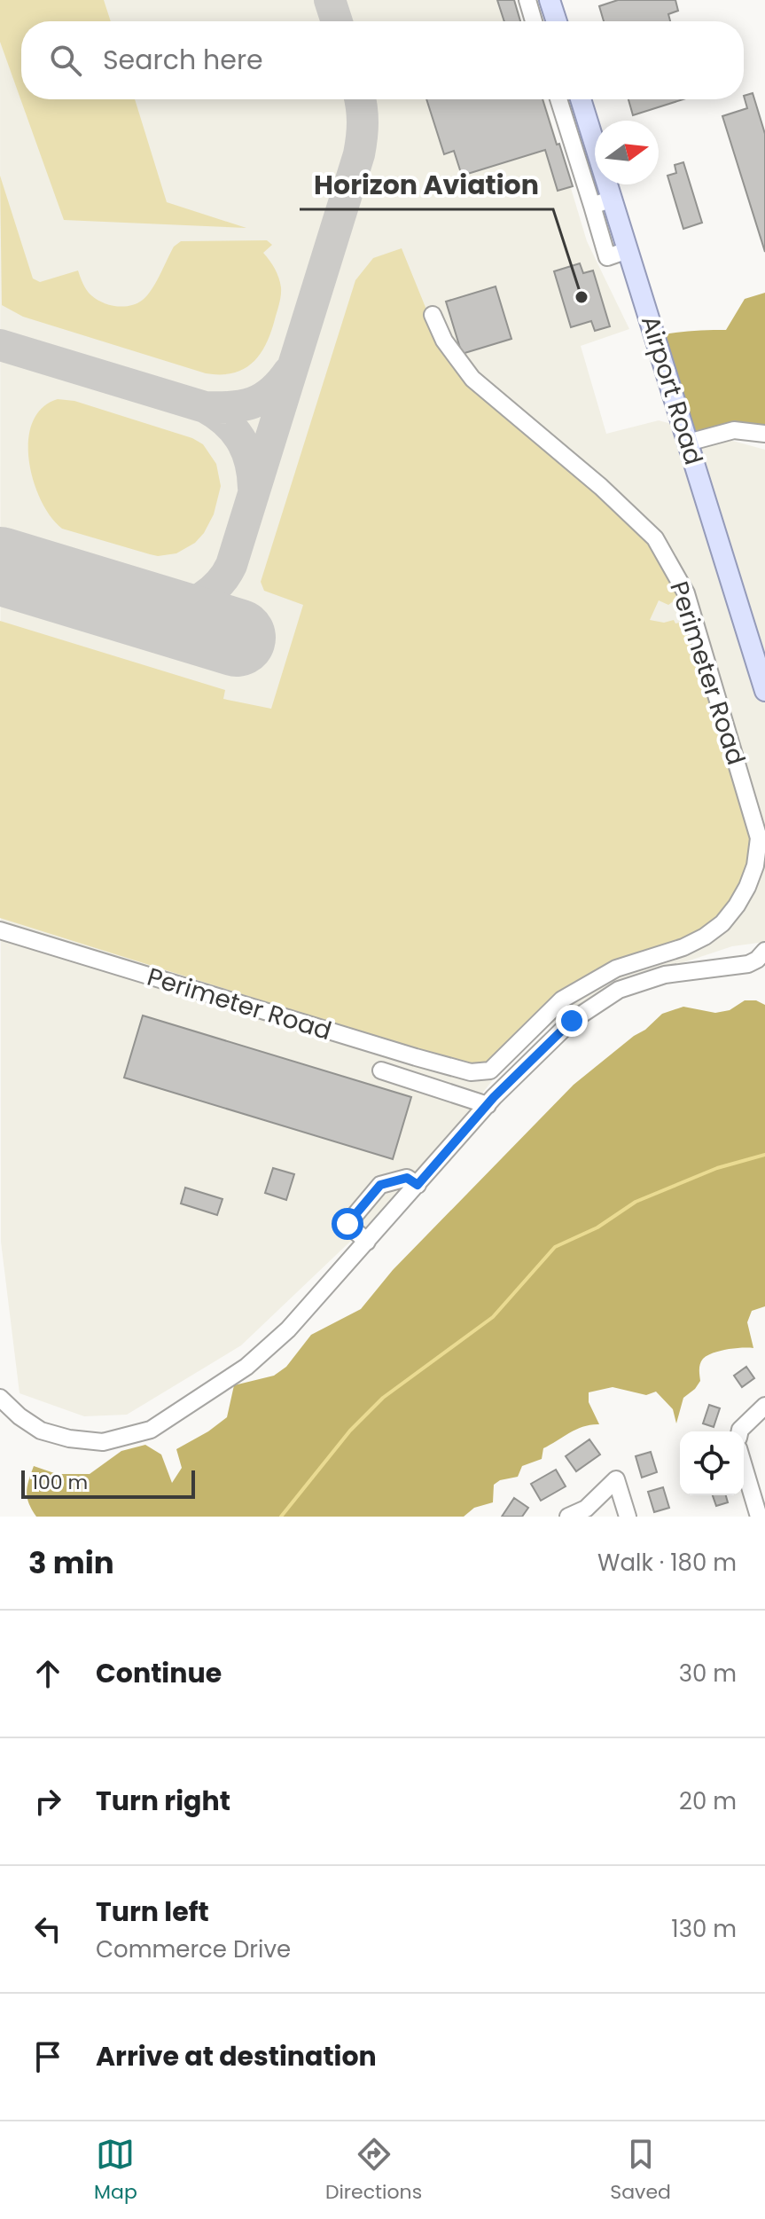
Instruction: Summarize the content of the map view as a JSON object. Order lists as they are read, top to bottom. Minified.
{"streets":{"main road":["Airport Road"],"street":["Perimeter Road"]},"places":["Horizon Aviation"],"scale_bar":"100 m","north":"right","page":{"search":"Search here","scale":"100 m","heading":["3 min","Walk · 180 m"],"list":[["Continue","30 m"],["Turn right","20 m"],["Turn left","Commerce Drive","130 m"],"Arrive at destination"],"nav":["Map","Directions","Saved"]}}
